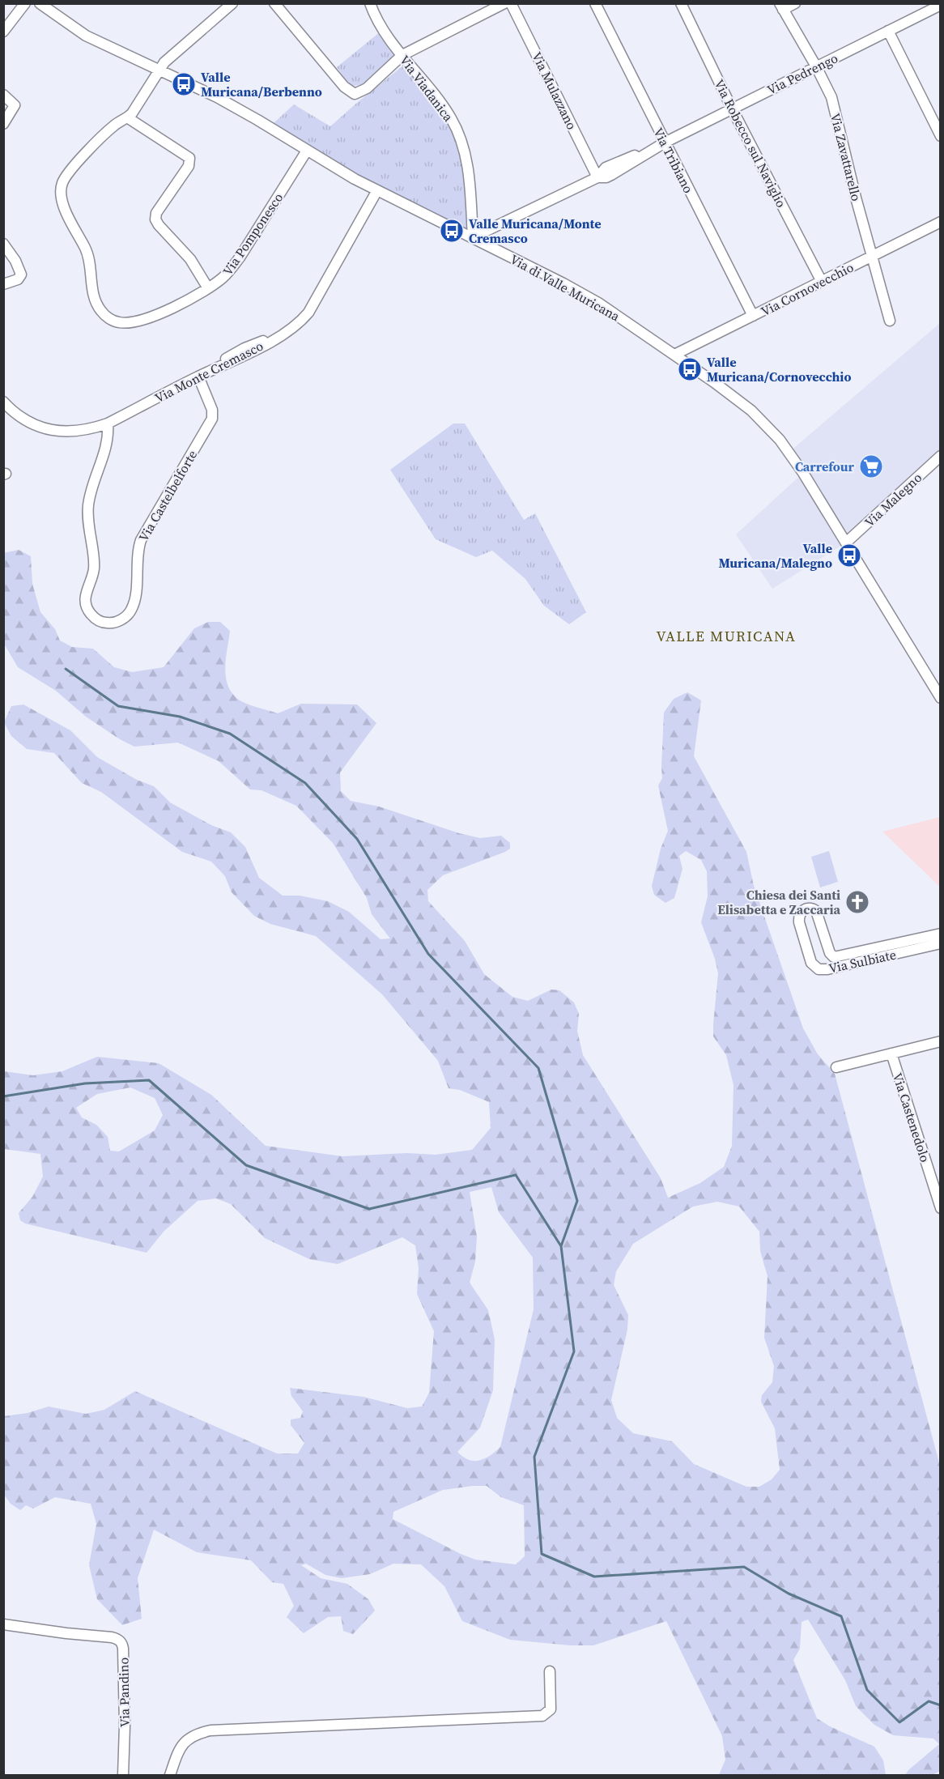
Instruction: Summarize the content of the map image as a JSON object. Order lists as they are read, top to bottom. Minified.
{"streets":{"street":["Via Pedrengo","Via Viadanica","Via Mulazzano","Via Robecco sul Naviglio","Via Zavattarello","Via Tribiano","Via Pomponesco","Via di Valle Muricana","Via Cornovecchio","Via Monte Cremasco","Via Castelbelforte","Via Malegno","Via Sulbiate","Via Castenedolo","Via Pandino"]},"crossings":[["Via Pedrengo","Via Viadanica"],["Via Pedrengo","Via Mulazzano"],["Via Pedrengo","Via Robecco sul Naviglio"],["Via Pedrengo","Via Zavattarello"],["Via Pedrengo","Via Tribiano"],["Via Pedrengo","Via di Valle Muricana"],["Via Viadanica","Via di Valle Muricana"],["Via Robecco sul Naviglio","Via Cornovecchio"],["Via Zavattarello","Via Cornovecchio"],["Via Tribiano","Via Cornovecchio"],["Via Pomponesco","Via di Valle Muricana"],["Via di Valle Muricana","Via Cornovecchio"],["Via di Valle Muricana","Via Monte Cremasco"],["Via di Valle Muricana","Via Malegno"],["Via Monte Cremasco","Via Castelbelforte"]],"districts":["VALLE MURICANA"],"places":{"bus stop":["Valle Muricana/Berbenno","Valle Muricana/Monte Cremasco","Valle Muricana/Cornovecchio","Valle Muricana/Malegno"],"supermarket":["Carrefour"],"church":["Chiesa dei Santi Elisabetta e Zaccaria"]}}
